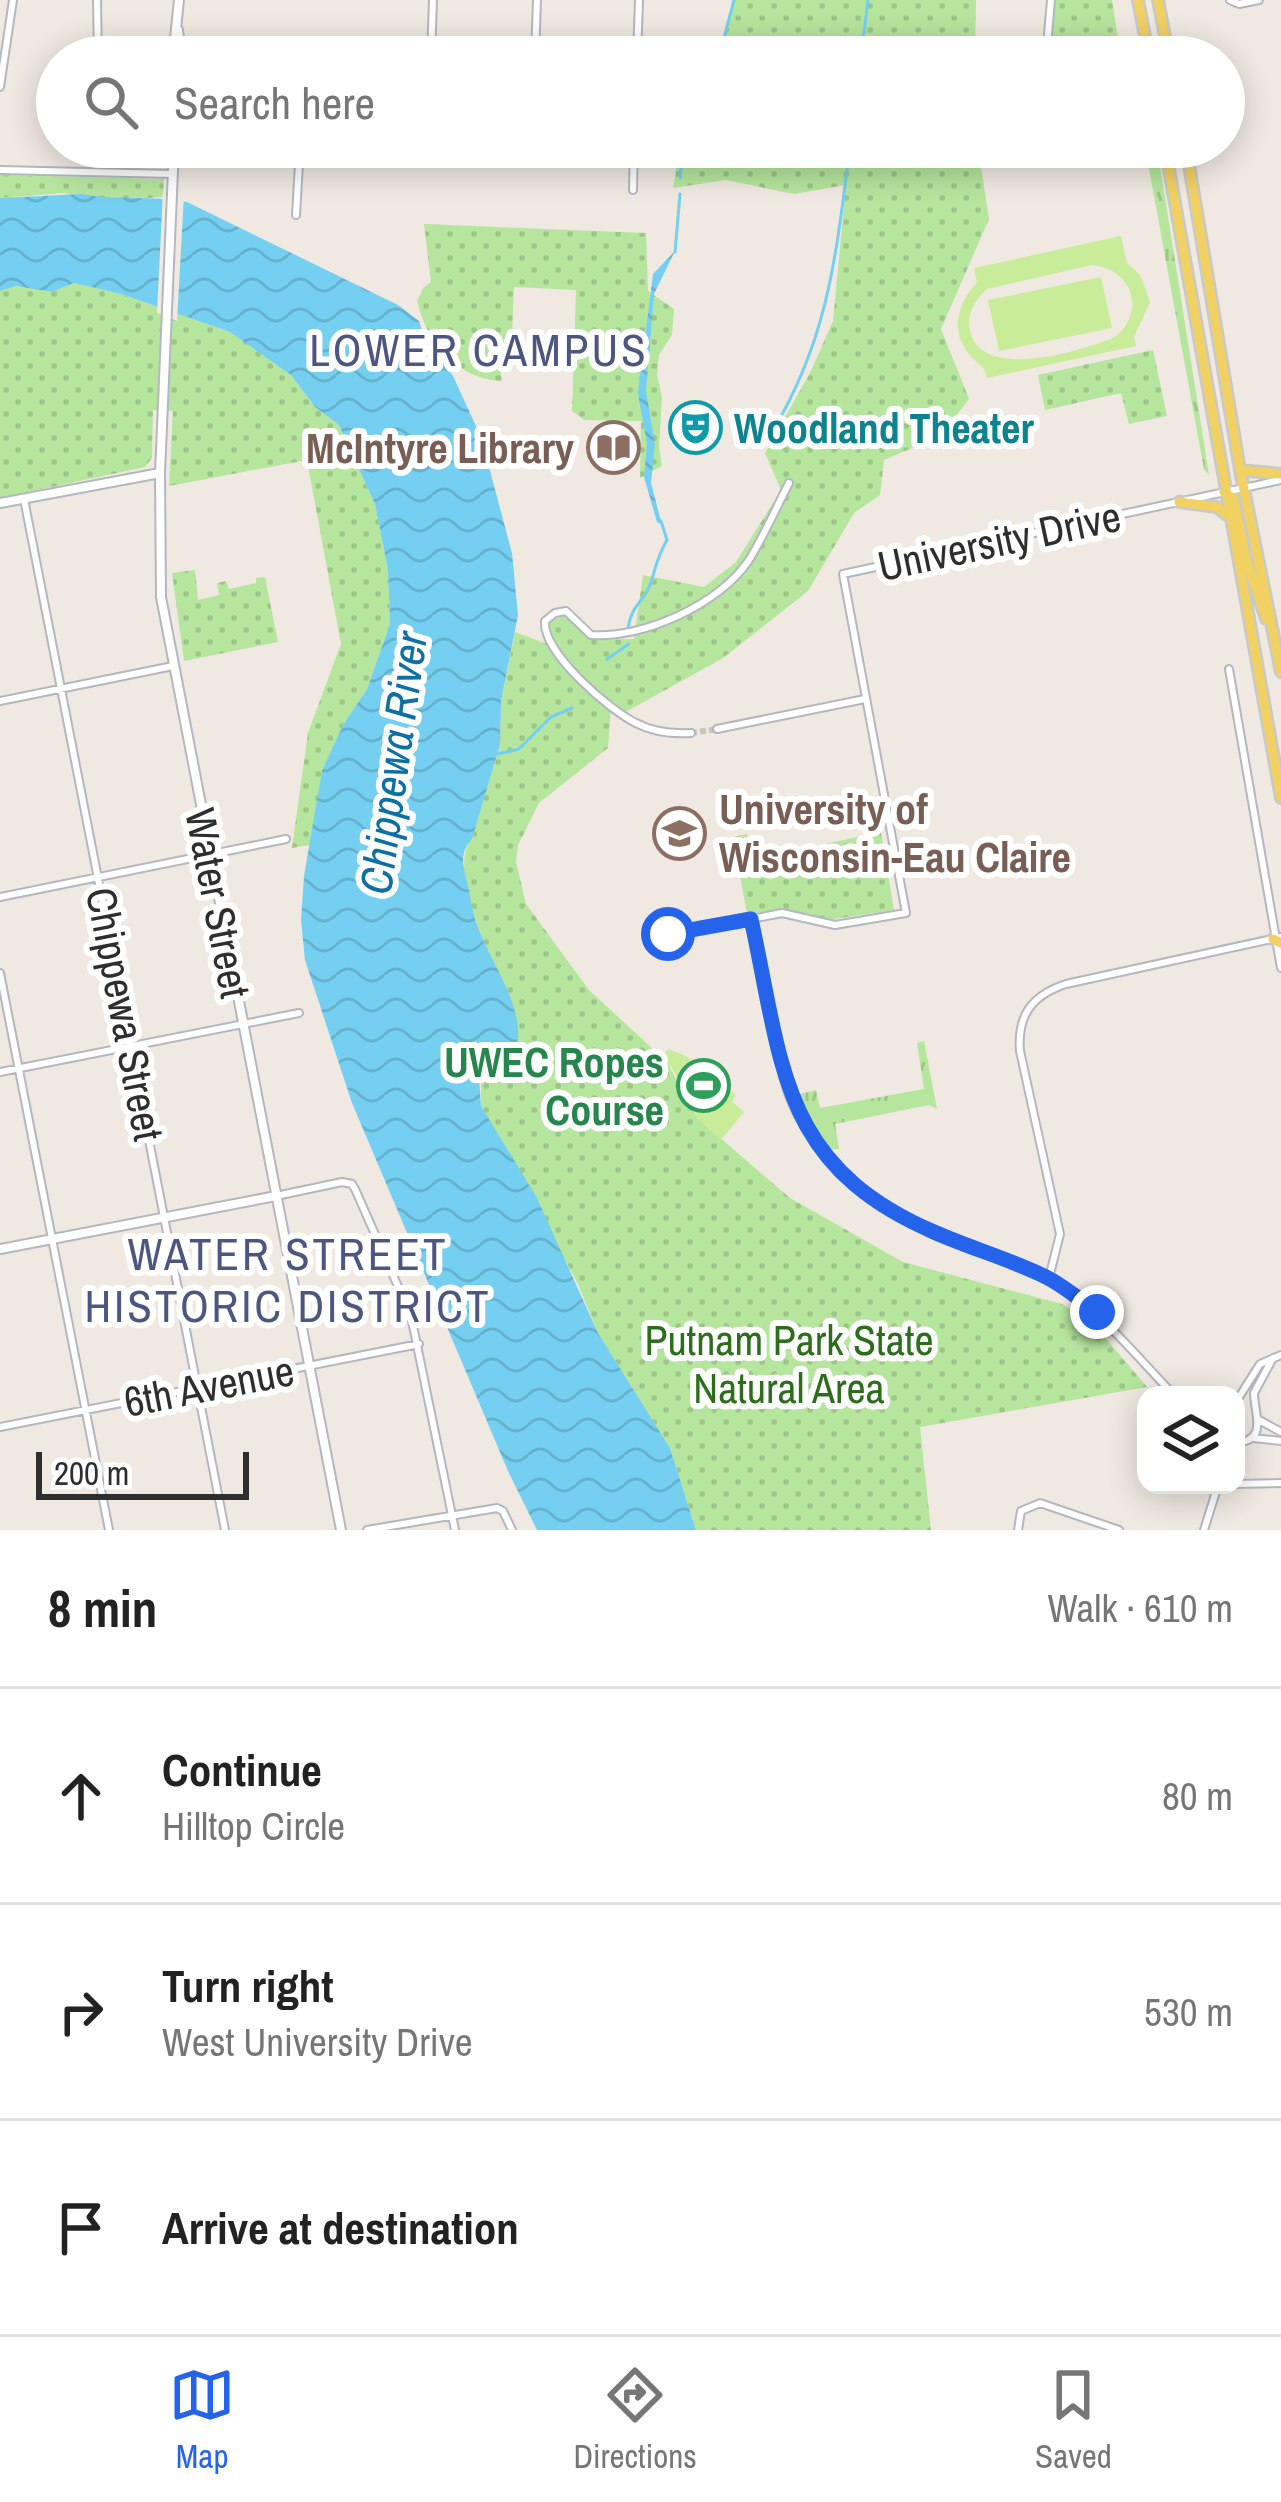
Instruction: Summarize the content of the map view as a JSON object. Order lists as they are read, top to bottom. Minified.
{"streets":{"main road":["Water Street"],"street":["University Drive","Chippewa Street","6th Avenue"]},"crossings":[["Water Street","6th Avenue"],["Chippewa Street","6th Avenue"]],"districts":["LOWER CAMPUS","WATER STREET HISTORIC DISTRICT"],"water":["Chippewa River"],"parks":["Putnam Park State Natural Area"],"places":{"theatre":["Woodland Theater"],"library":["McIntyre Library"],"school or university":["University of Wisconsin-Eau Claire"],"sports":["UWEC Ropes Course"]},"scale_bar":"200 m","page":{"search":"Search here","scale":"200 m","heading":["8 min","Walk · 610 m"],"list":[["Continue","Hilltop Circle","80 m"],["Turn right","West University Drive","530 m"],"Arrive at destination"],"nav":["Map","Directions","Saved"]}}
